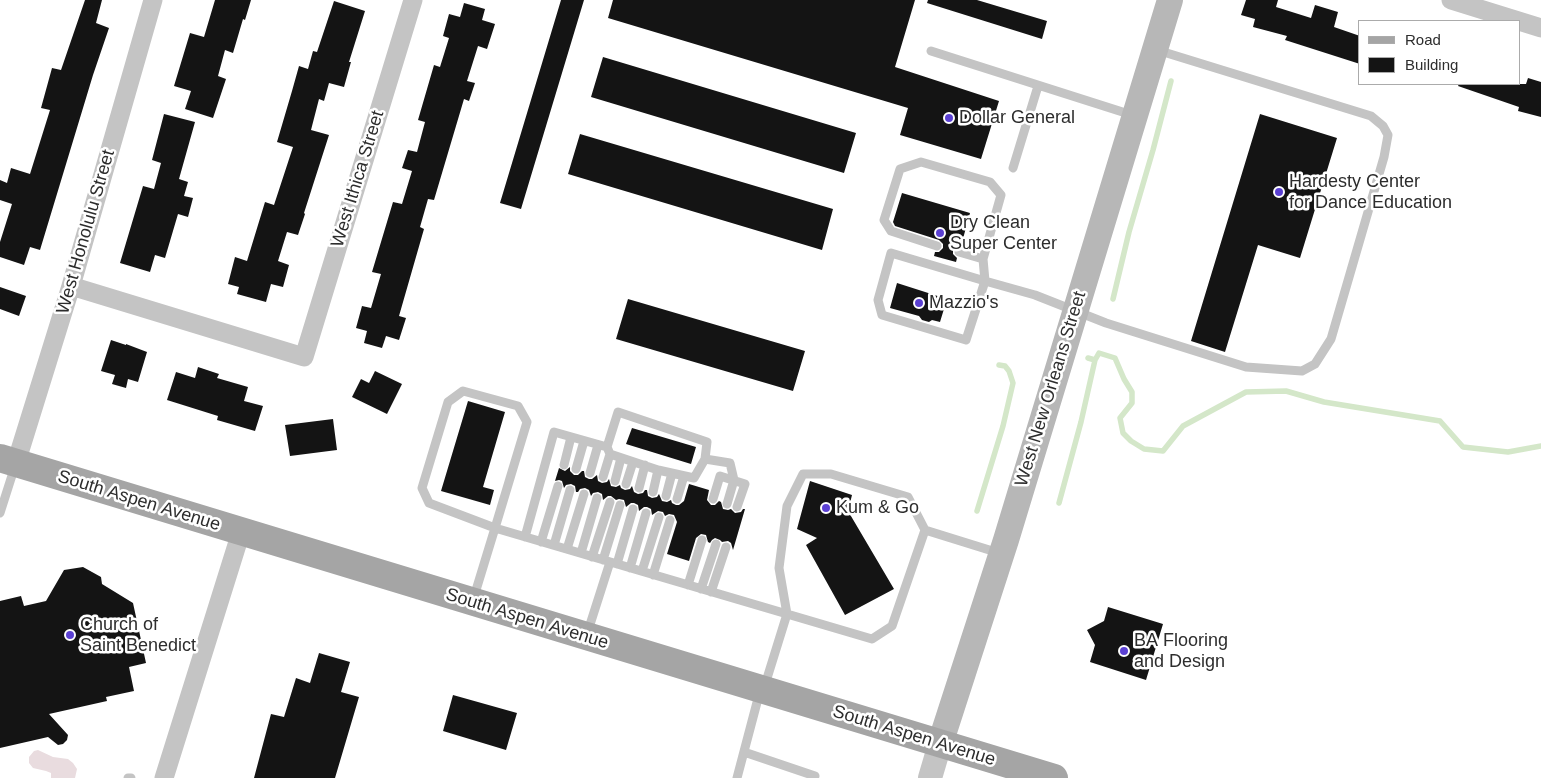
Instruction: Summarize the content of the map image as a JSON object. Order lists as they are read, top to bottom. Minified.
{"streets":{"main road":["West New Orleans Street","South Aspen Avenue"],"street":["West Ithica Street","West Honolulu Street"]},"crossings":[["West Ithica Street","West Honolulu Street"],["West Honolulu Street","South Aspen Avenue"],["West New Orleans Street","South Aspen Avenue"]],"places":["Dollar General","Hardesty Center for Dance Education","Dry Clean Super Center","Mazzio's","Kum & Go","Church of Saint Benedict","BA Flooring and Design"],"legend":["Road","Building"]}
